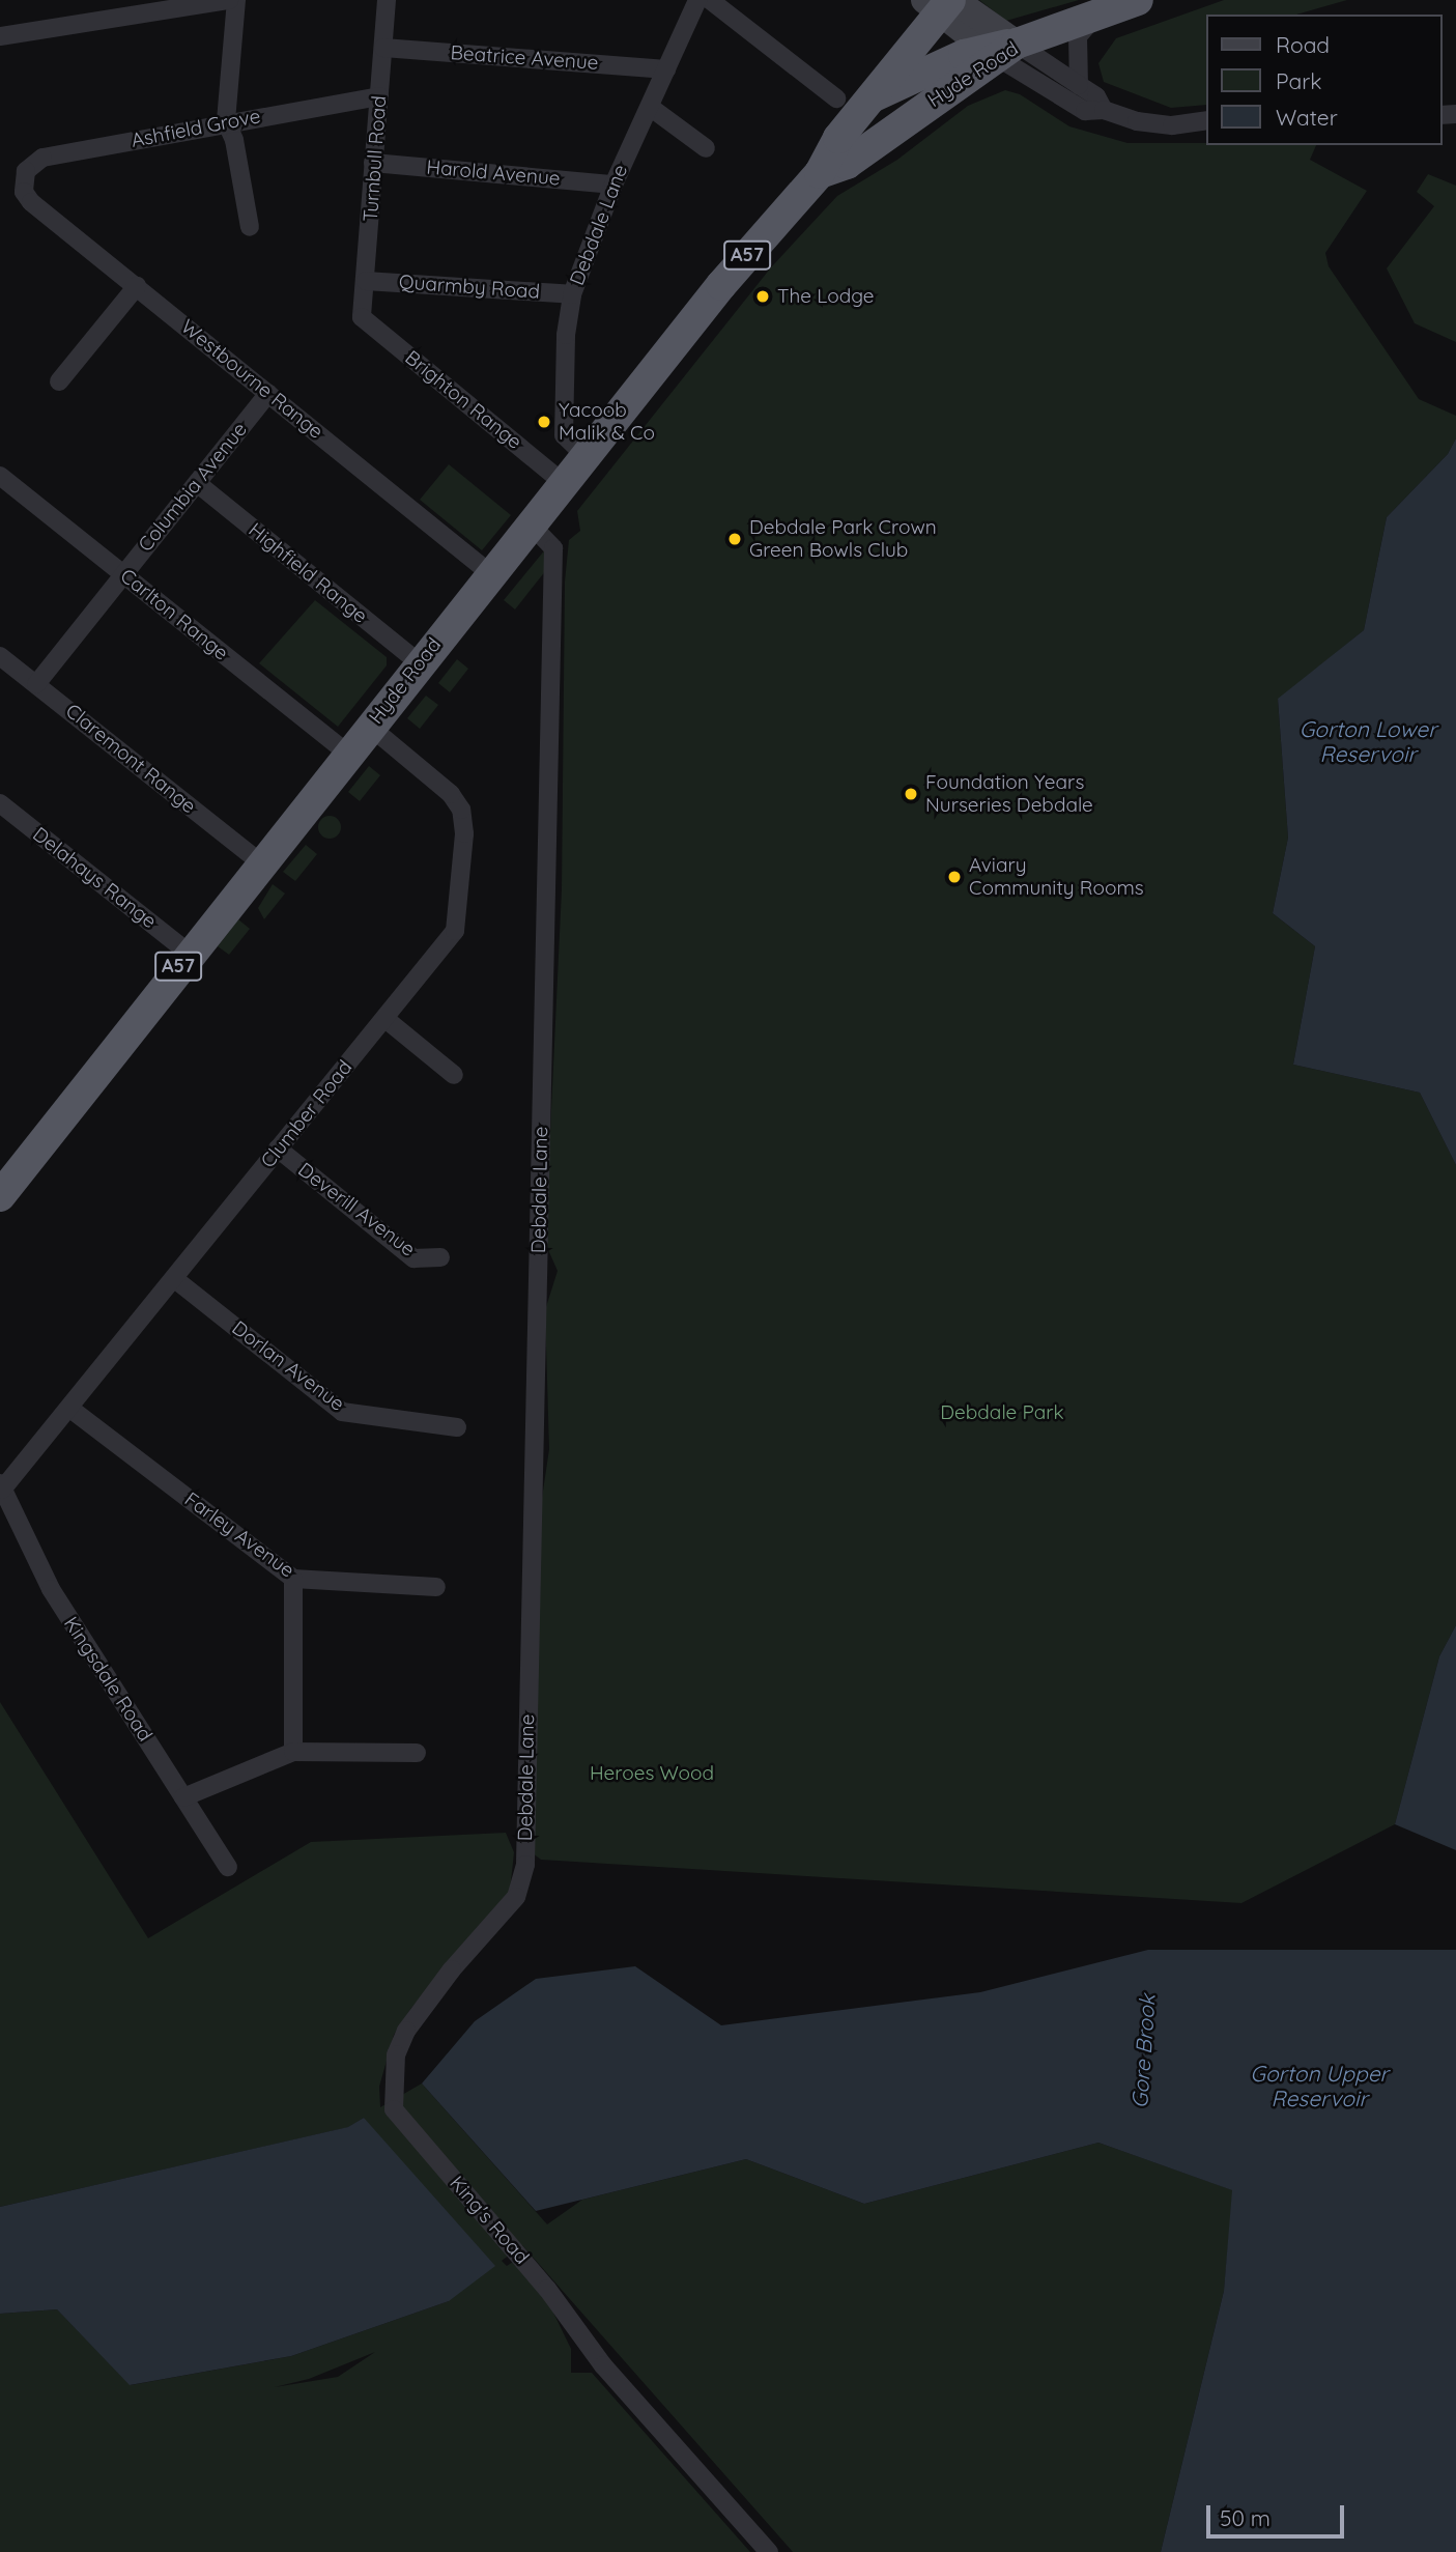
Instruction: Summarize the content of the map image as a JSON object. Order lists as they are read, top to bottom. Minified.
{"streets":{"highway":["Hyde Road","A57"],"street":["Beatrice Avenue","Ashfield Grove","Turnbull Road","Harold Avenue","Debdale Lane","Quarmby Road","Westbourne Range","Brighton Range","Columbia Avenue","Highfield Range","Carlton Range","Claremont Range","Delahays Range","Clumber Road","Deverill Avenue","Dorlan Avenue","Farley Avenue","Kingsdale Road","King's Road"]},"crossings":[["Beatrice Avenue","Turnbull Road"],["Beatrice Avenue","Debdale Lane"],["Hyde Road","Debdale Lane"],["Hyde Road","A57"],["Hyde Road","Westbourne Range"],["Hyde Road","Brighton Range"],["Hyde Road","Highfield Range"],["Hyde Road","Carlton Range"],["Hyde Road","Claremont Range"],["Hyde Road","Delahays Range"],["Hyde Road","Clumber Road"],["Ashfield Grove","Turnbull Road"],["Ashfield Grove","Westbourne Range"],["Turnbull Road","Harold Avenue"],["Turnbull Road","Quarmby Road"],["Turnbull Road","Brighton Range"],["Harold Avenue","Debdale Lane"],["Debdale Lane","Quarmby Road"],["Debdale Lane","King's Road"],["Westbourne Range","Columbia Avenue"],["Columbia Avenue","Highfield Range"],["Columbia Avenue","Carlton Range"],["Columbia Avenue","Claremont Range"],["Clumber Road","Deverill Avenue"],["Clumber Road","Dorlan Avenue"],["Clumber Road","Farley Avenue"],["Clumber Road","Kingsdale Road"]],"water":["Gorton Lower Reservoir","Gore Brook","Gorton Upper Reservoir"],"parks":["Debdale Park","Heroes Wood"],"places":["The Lodge","Yacoob Malik & Co","Debdale Park Crown Green Bowls Club","Foundation Years Nurseries Debdale","Aviary Community Rooms"],"legend":["Road","Park","Water"],"scale_bar":"50 m"}
